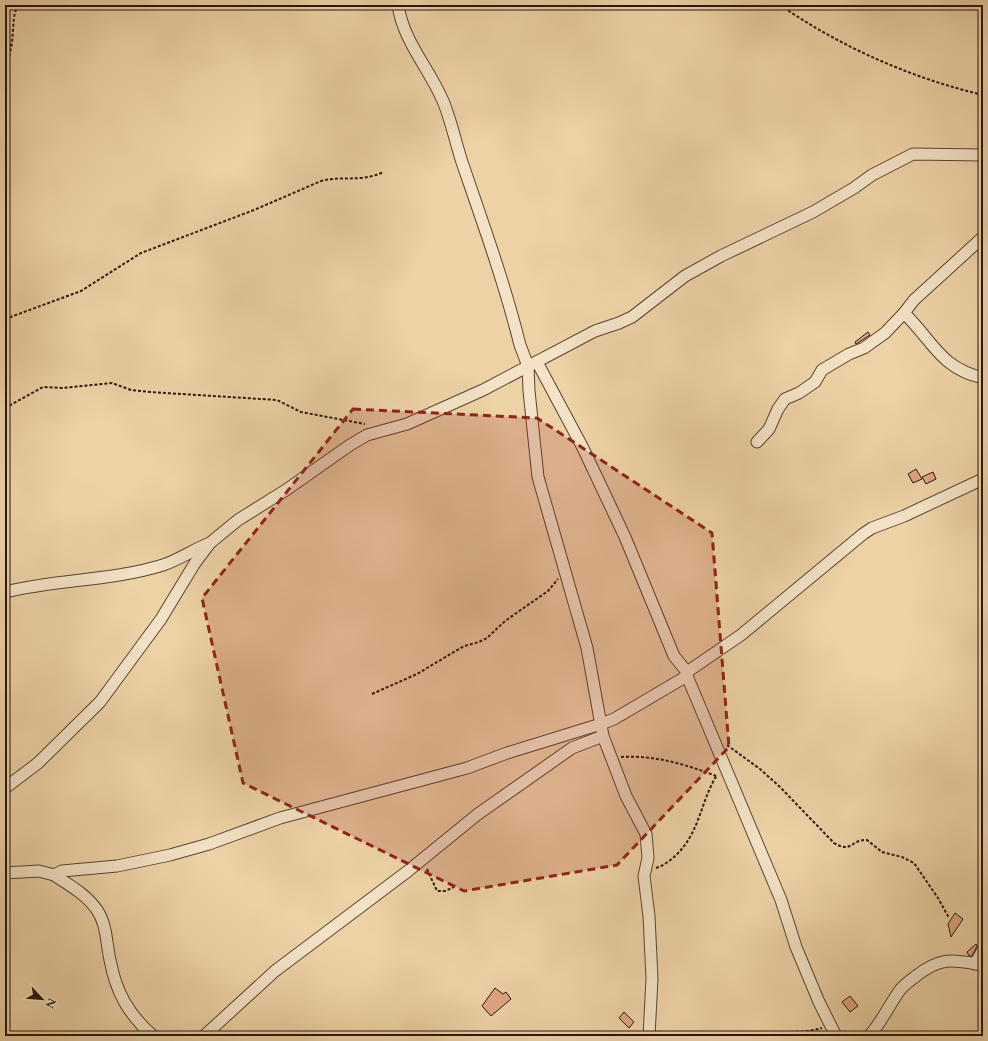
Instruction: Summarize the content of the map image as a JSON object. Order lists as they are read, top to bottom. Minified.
{"north":"bottom right"}
